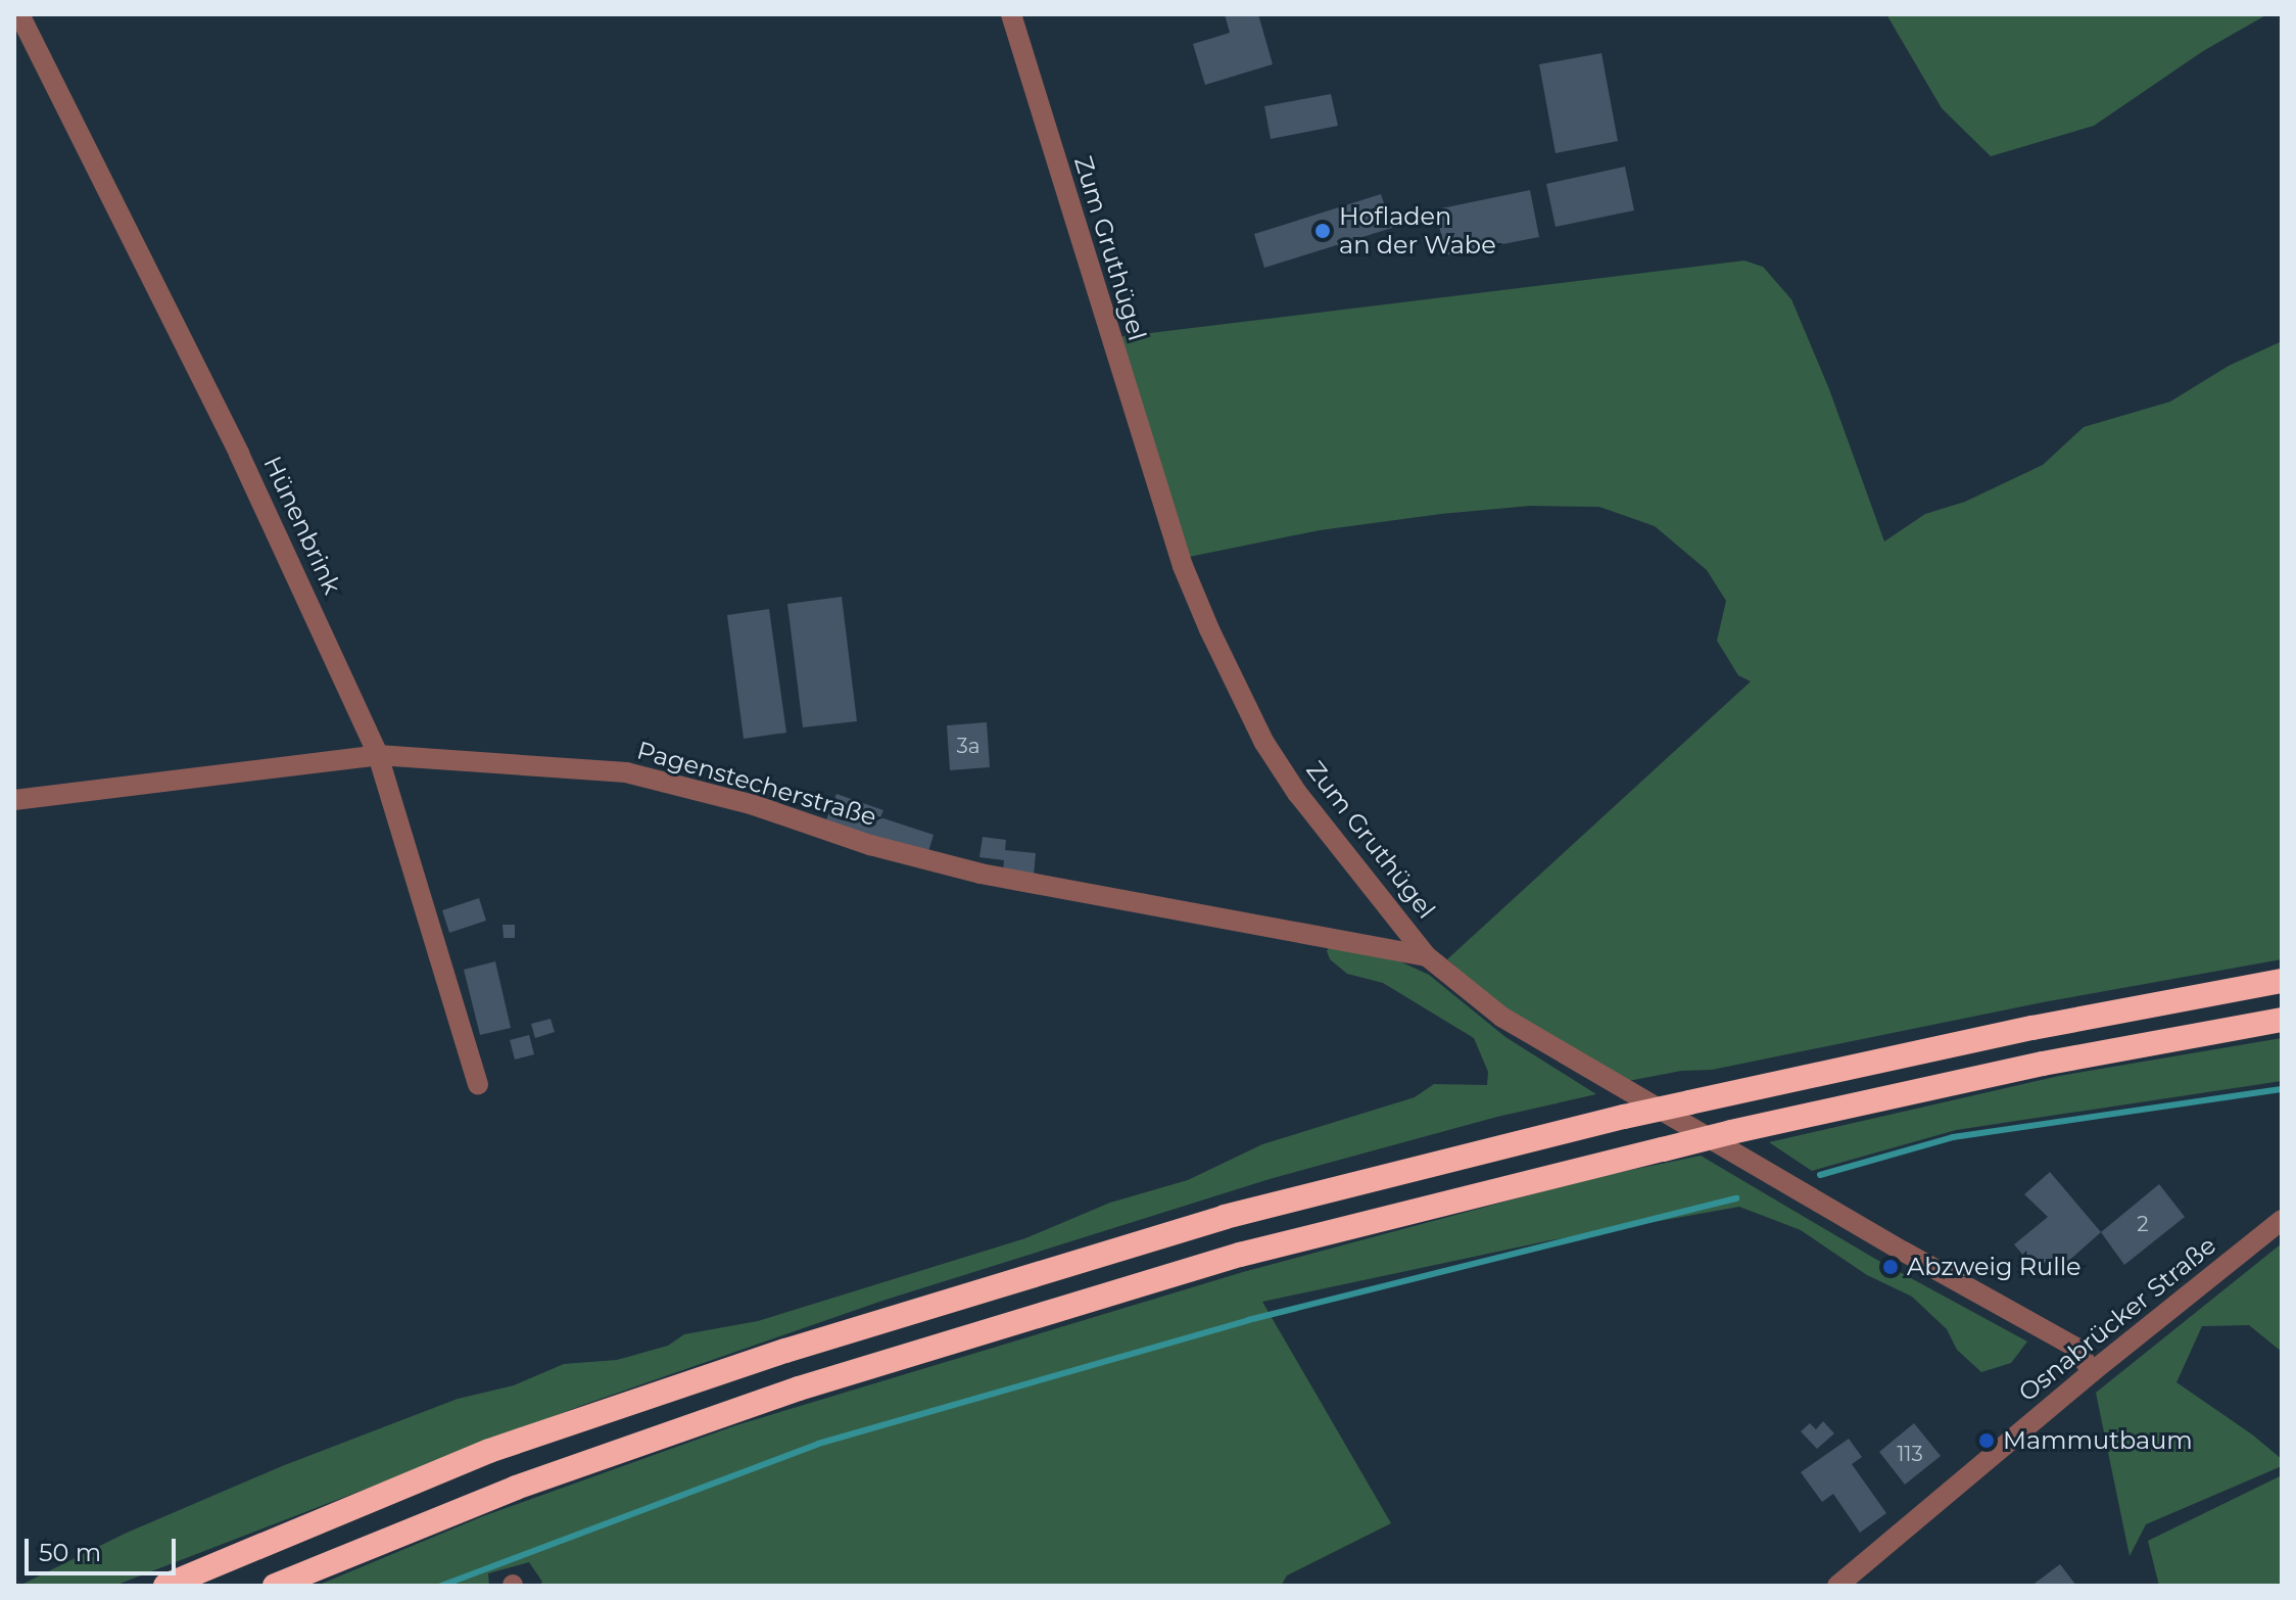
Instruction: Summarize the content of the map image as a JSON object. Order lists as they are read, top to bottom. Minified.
{"streets":{"street":["Zum Gruthügel","Hünenbrink","Pagenstecherstraße","Osnabrücker Straße"]},"crossings":[["Zum Gruthügel","Pagenstecherstraße"],["Zum Gruthügel","Osnabrücker Straße"],["Hünenbrink","Pagenstecherstraße"]],"places":["Hofladen an der Wabe","Abzweig Rulle","Mammutbaum"],"house_numbers":["3a","2","113"],"scale_bar":"50 m"}
